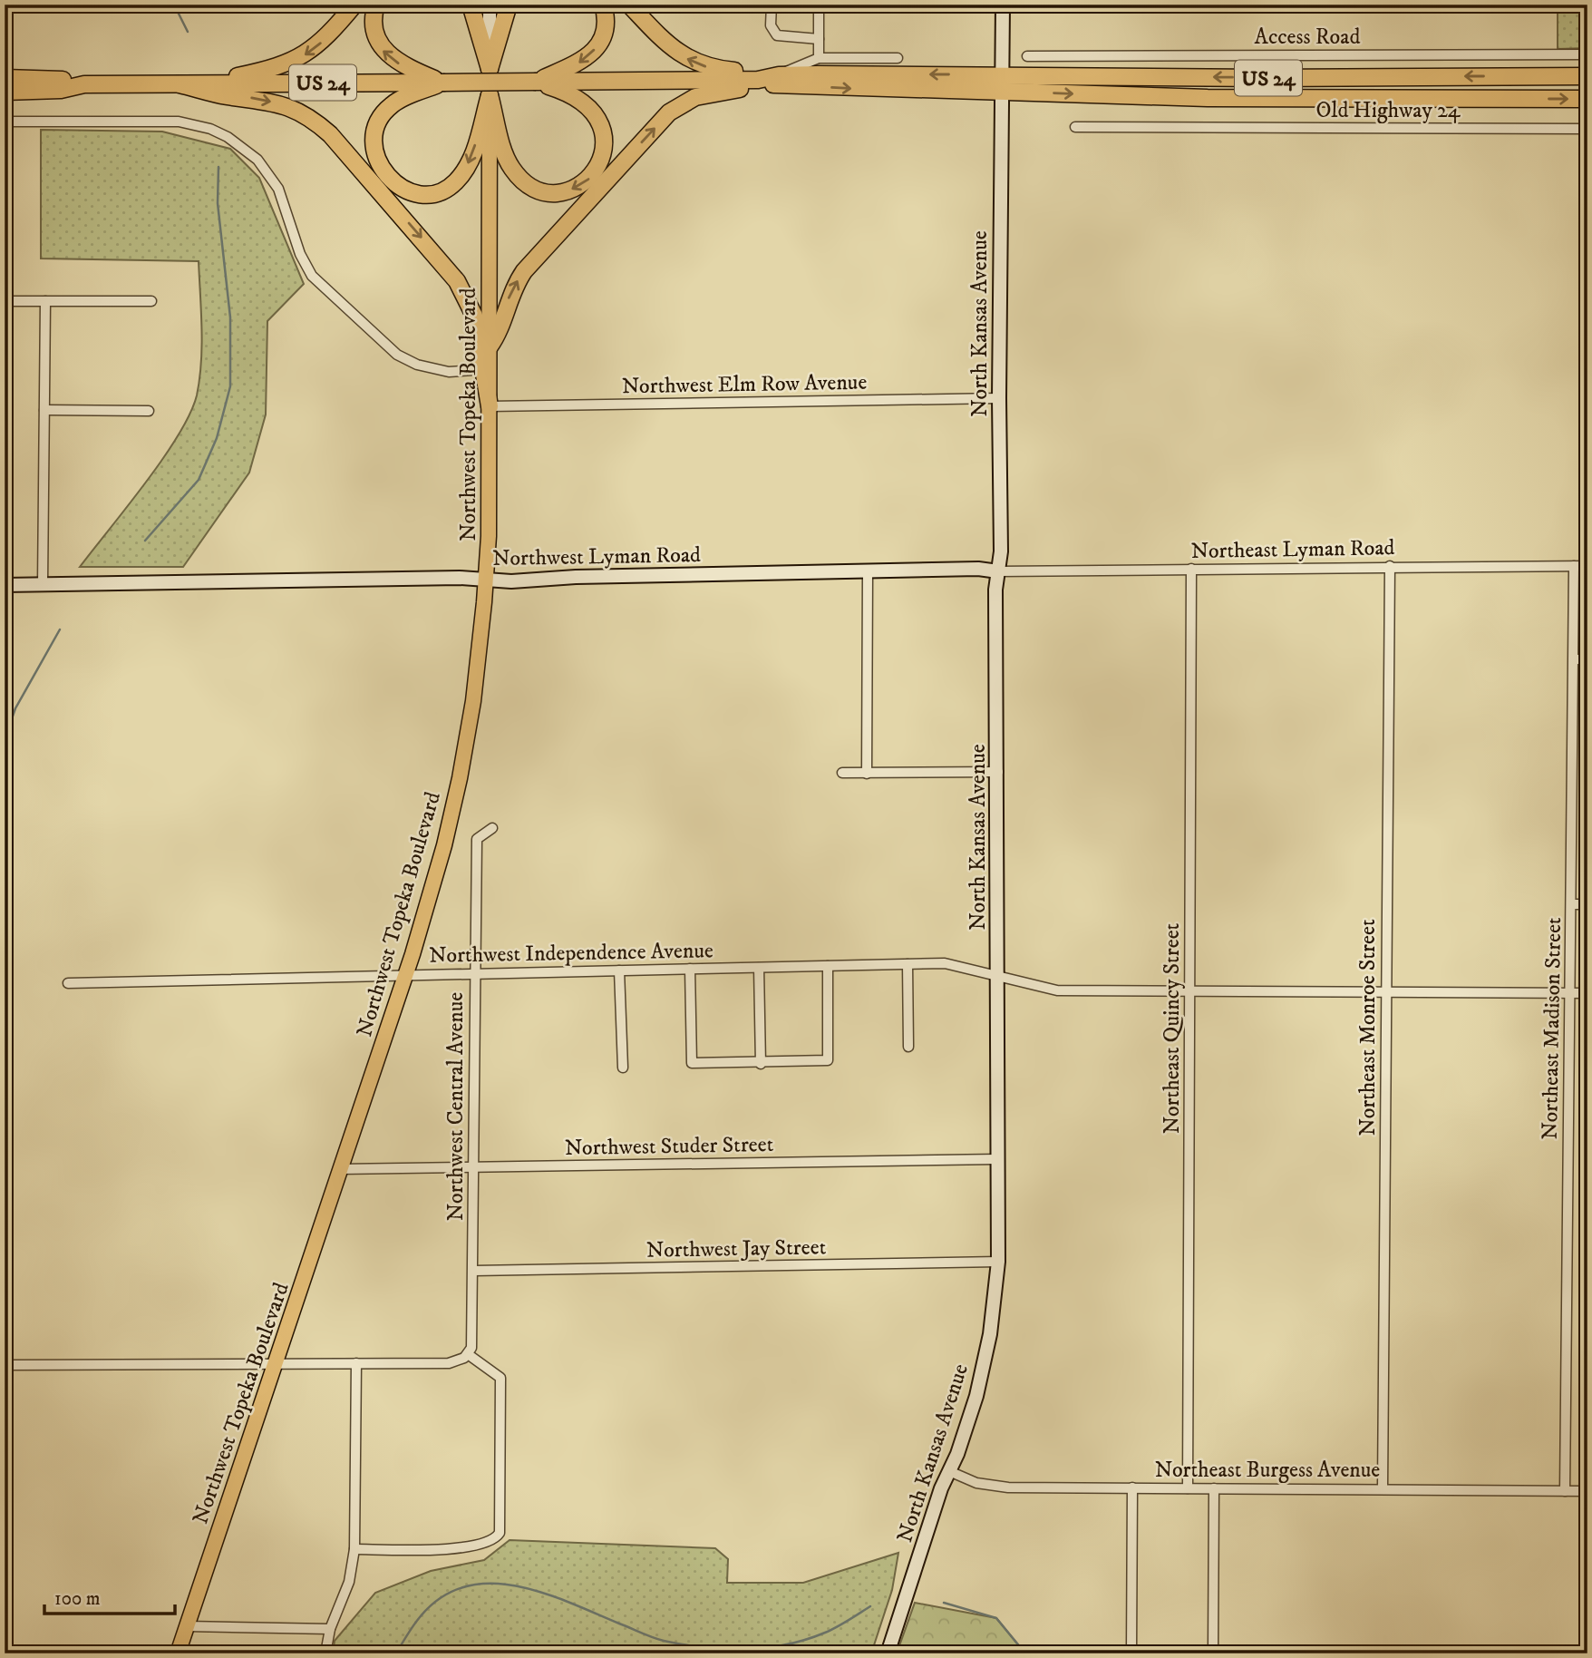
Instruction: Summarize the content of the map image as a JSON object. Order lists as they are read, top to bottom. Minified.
{"streets":{"highway":["US 24"],"main road":["North Kansas Avenue","Northwest Topeka Boulevard","Northwest Lyman Road"],"street":["Access Road","Old Highway 24","Northwest Elm Row Avenue","Northeast Lyman Road","Northwest Independence Avenue","Northeast Monroe Street","Northeast Quincy Street","Northeast Madison Street","Northwest Central Avenue","Northwest Studer Street","Northwest Jay Street","Northeast Burgess Avenue"]},"crossings":[["US 24","North Kansas Avenue"],["North Kansas Avenue","Northwest Elm Row Avenue"],["North Kansas Avenue","Northeast Lyman Road"],["North Kansas Avenue","Northwest Lyman Road"],["North Kansas Avenue","Northwest Independence Avenue"],["North Kansas Avenue","Northwest Studer Street"],["North Kansas Avenue","Northwest Jay Street"],["North Kansas Avenue","Northeast Burgess Avenue"],["Northwest Elm Row Avenue","Northwest Topeka Boulevard"],["Northwest Topeka Boulevard","Northwest Lyman Road"],["Northwest Topeka Boulevard","Northwest Independence Avenue"],["Northwest Topeka Boulevard","Northwest Studer Street"],["Northeast Lyman Road","Northwest Lyman Road"],["Northeast Lyman Road","Northeast Monroe Street"],["Northeast Lyman Road","Northeast Quincy Street"],["Northeast Lyman Road","Northeast Madison Street"],["Northwest Independence Avenue","Northeast Monroe Street"],["Northwest Independence Avenue","Northeast Quincy Street"],["Northwest Independence Avenue","Northeast Madison Street"],["Northwest Independence Avenue","Northwest Central Avenue"],["Northeast Monroe Street","Northeast Burgess Avenue"],["Northeast Quincy Street","Northeast Burgess Avenue"],["Northeast Madison Street","Northeast Burgess Avenue"],["Northwest Central Avenue","Northwest Studer Street"],["Northwest Central Avenue","Northwest Jay Street"]],"scale_bar":"100 m"}
